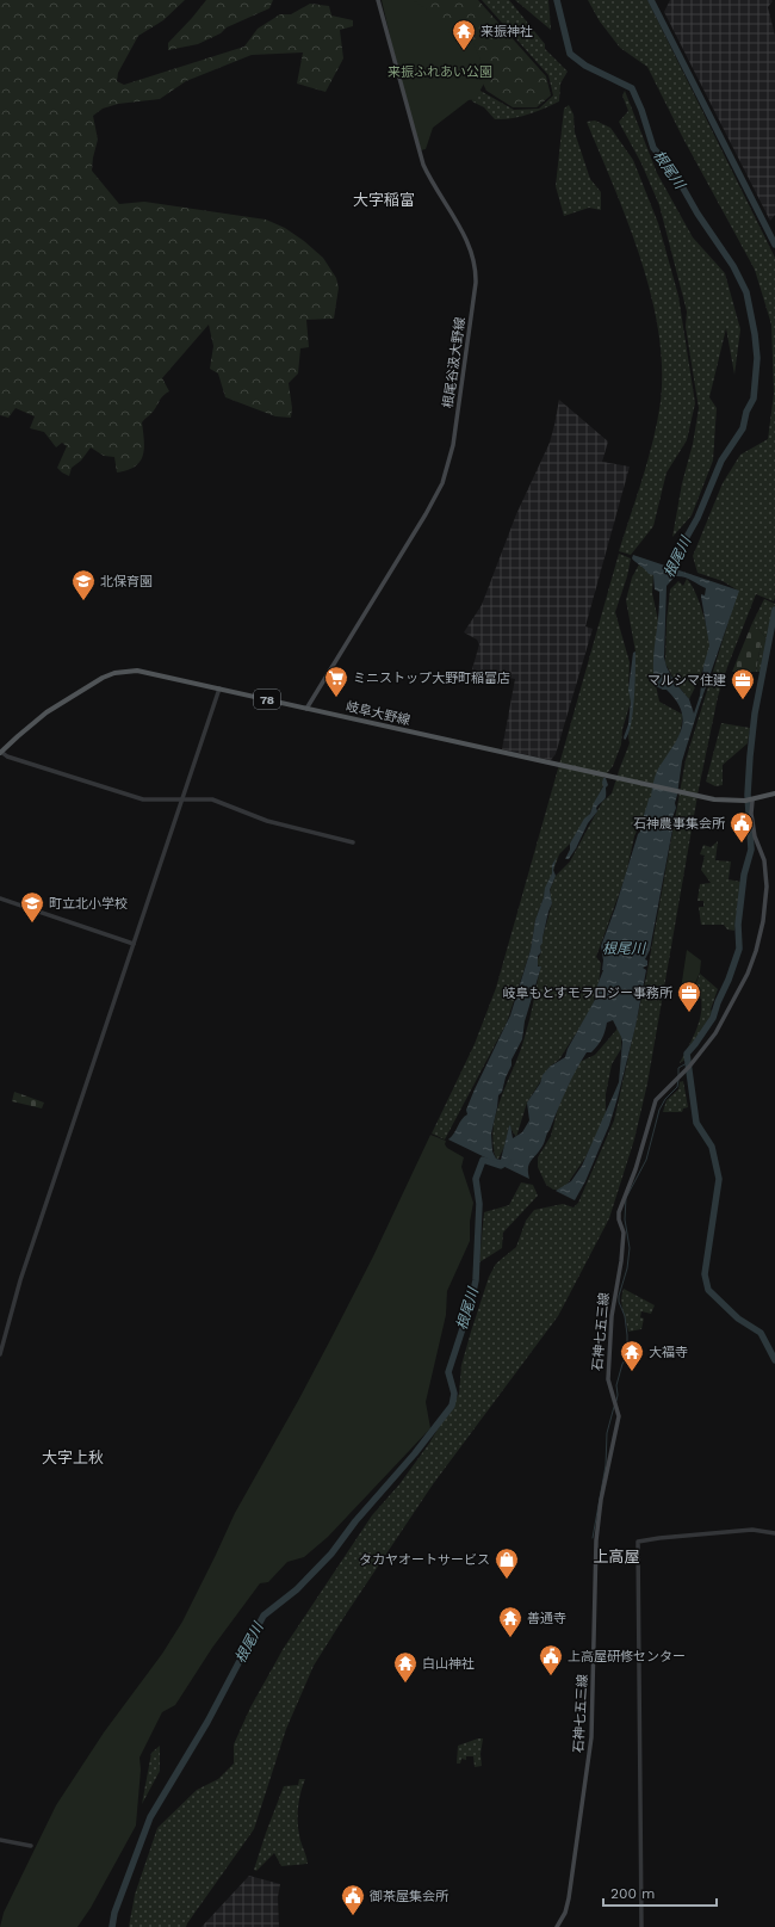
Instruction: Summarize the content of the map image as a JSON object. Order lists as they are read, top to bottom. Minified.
{"streets":{"main road":["根尾谷汲大野線","78","岐阜大野線","石神七五三線"]},"crossings":[["根尾谷汲大野線","岐阜大野線"],["岐阜大野線","石神七五三線"]],"districts":["大字稲富","大字上秋","上高屋"],"water":["根尾川"],"parks":["来振ふれあい公園"],"places":{"temple":["来振神社","大福寺","善通寺","白山神社"],"school or university":["北保育園","町立北小学校"],"supermarket":["ミニストップ大野町稲富店"],"office":["マルシマ住建","岐阜もとすモラロジー事務所"],"public building":["石神農事集会所","上高屋研修センター","御茶屋集会所"],"shop":["タカヤオートサービス"]},"scale_bar":"200 m"}
